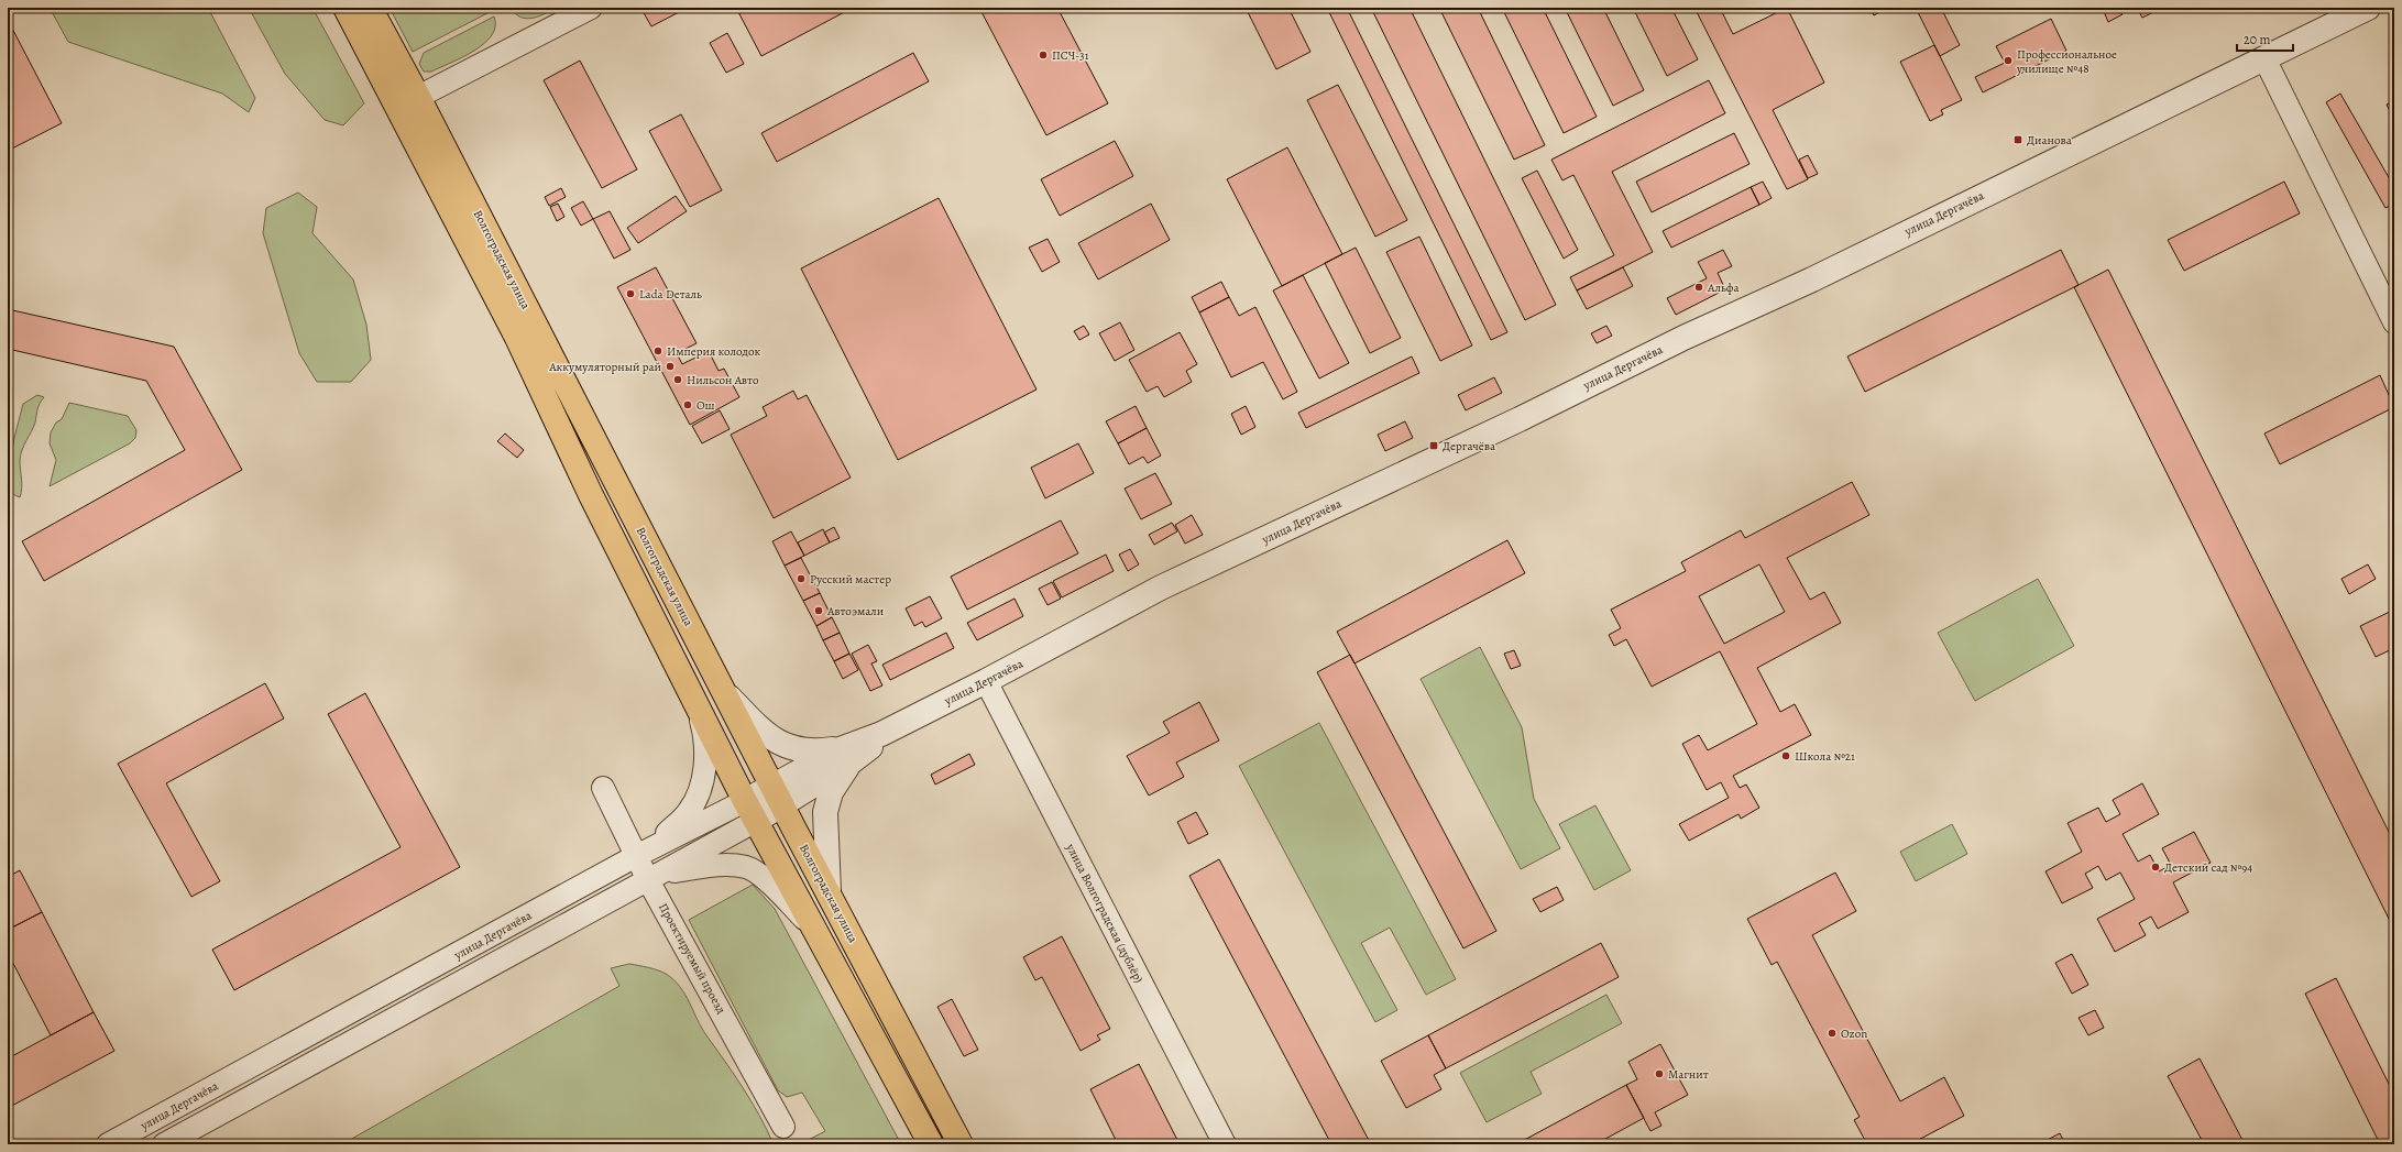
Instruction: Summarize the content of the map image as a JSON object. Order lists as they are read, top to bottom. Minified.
{"streets":{"main road":["Волгоградская улица"],"street":["улица Дергачёва","улица Волгоградская (дублёр)","Проектируемый проезд"]},"crossings":[["улица Дергачёва","Волгоградская улица"],["улица Дергачёва","улица Волгоградская (дублёр)"],["улица Дергачёва","Проектируемый проезд"]],"places":{"other":["ПСЧ-31","Профессиональное училище №48","Альфа","Lada Dеталь","Империя колодок","Аккумуляторный рай","Нильсон Авто","Ош","Русский мастер","Автоэмали","Школа №21","Детский сад №94","Ozon","Магнит"],"transit":["Дианова","Дергачёва"]},"scale_bar":"20 m"}
